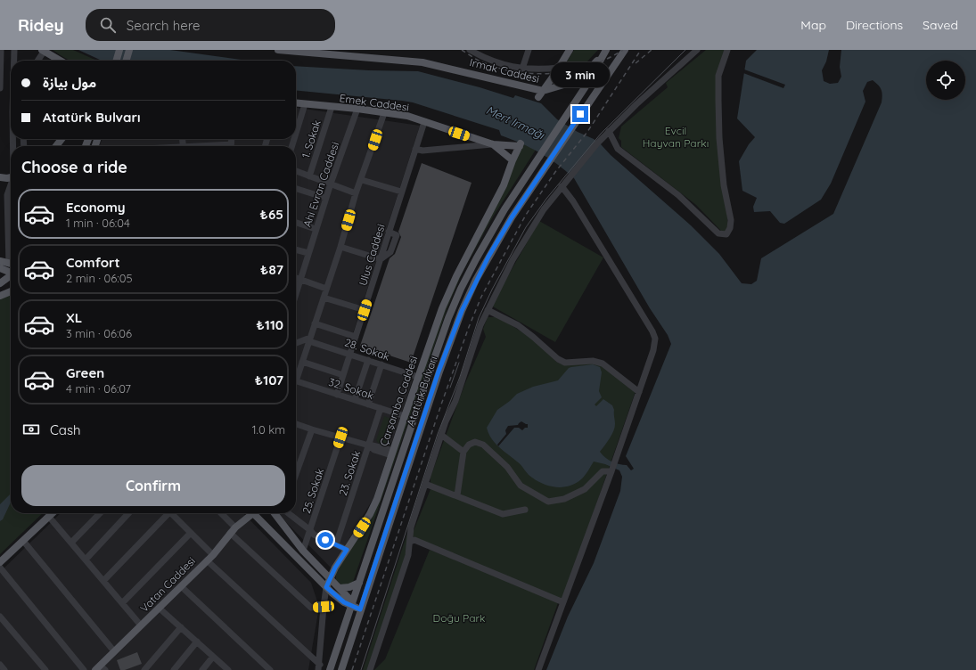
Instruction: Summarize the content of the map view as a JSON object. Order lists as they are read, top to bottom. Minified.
{"streets":{"main road":["Irmak Caddesi","Emek Caddesi","Atatürk Bulvarı","Çarşamba Caddesi","Vatan Caddesi"],"street":["1. Sokak","Ahi Evran Caddesi","Ulus Caddesi","28. Sokak","32. Sokak","23. Sokak","25. Sokak"]},"crossings":[["Irmak Caddesi","Atatürk Bulvarı"],["Emek Caddesi","1. Sokak"],["Emek Caddesi","Ahi Evran Caddesi"],["Emek Caddesi","Ulus Caddesi"],["Emek Caddesi","Çarşamba Caddesi"],["Ulus Caddesi","28. Sokak"],["Ulus Caddesi","32. Sokak"],["28. Sokak","Çarşamba Caddesi"],["32. Sokak","Çarşamba Caddesi"],["32. Sokak","23. Sokak"]],"water":["Mert Irmağı"],"parks":["Evcil Hayvan Parkı","Doğu Park"],"page":{"header":"Ridey","search":"Search here","nav":["Map","Directions","Saved"],"banner":["مول بيازة","Atatürk Bulvarı"],"bubble":"3 min","heading":"Choose a ride","list":[{"name":"Economy","note":"1 min · 06:04","value":"₺65"},{"name":"Comfort","note":"2 min · 06:05","value":"₺87"},{"name":"XL","note":"3 min · 06:06","value":"₺110"},{"name":"Green","note":"4 min · 06:07","value":"₺107"}],"pay":["Cash","1.0 km"],"buttons":"Confirm"}}
